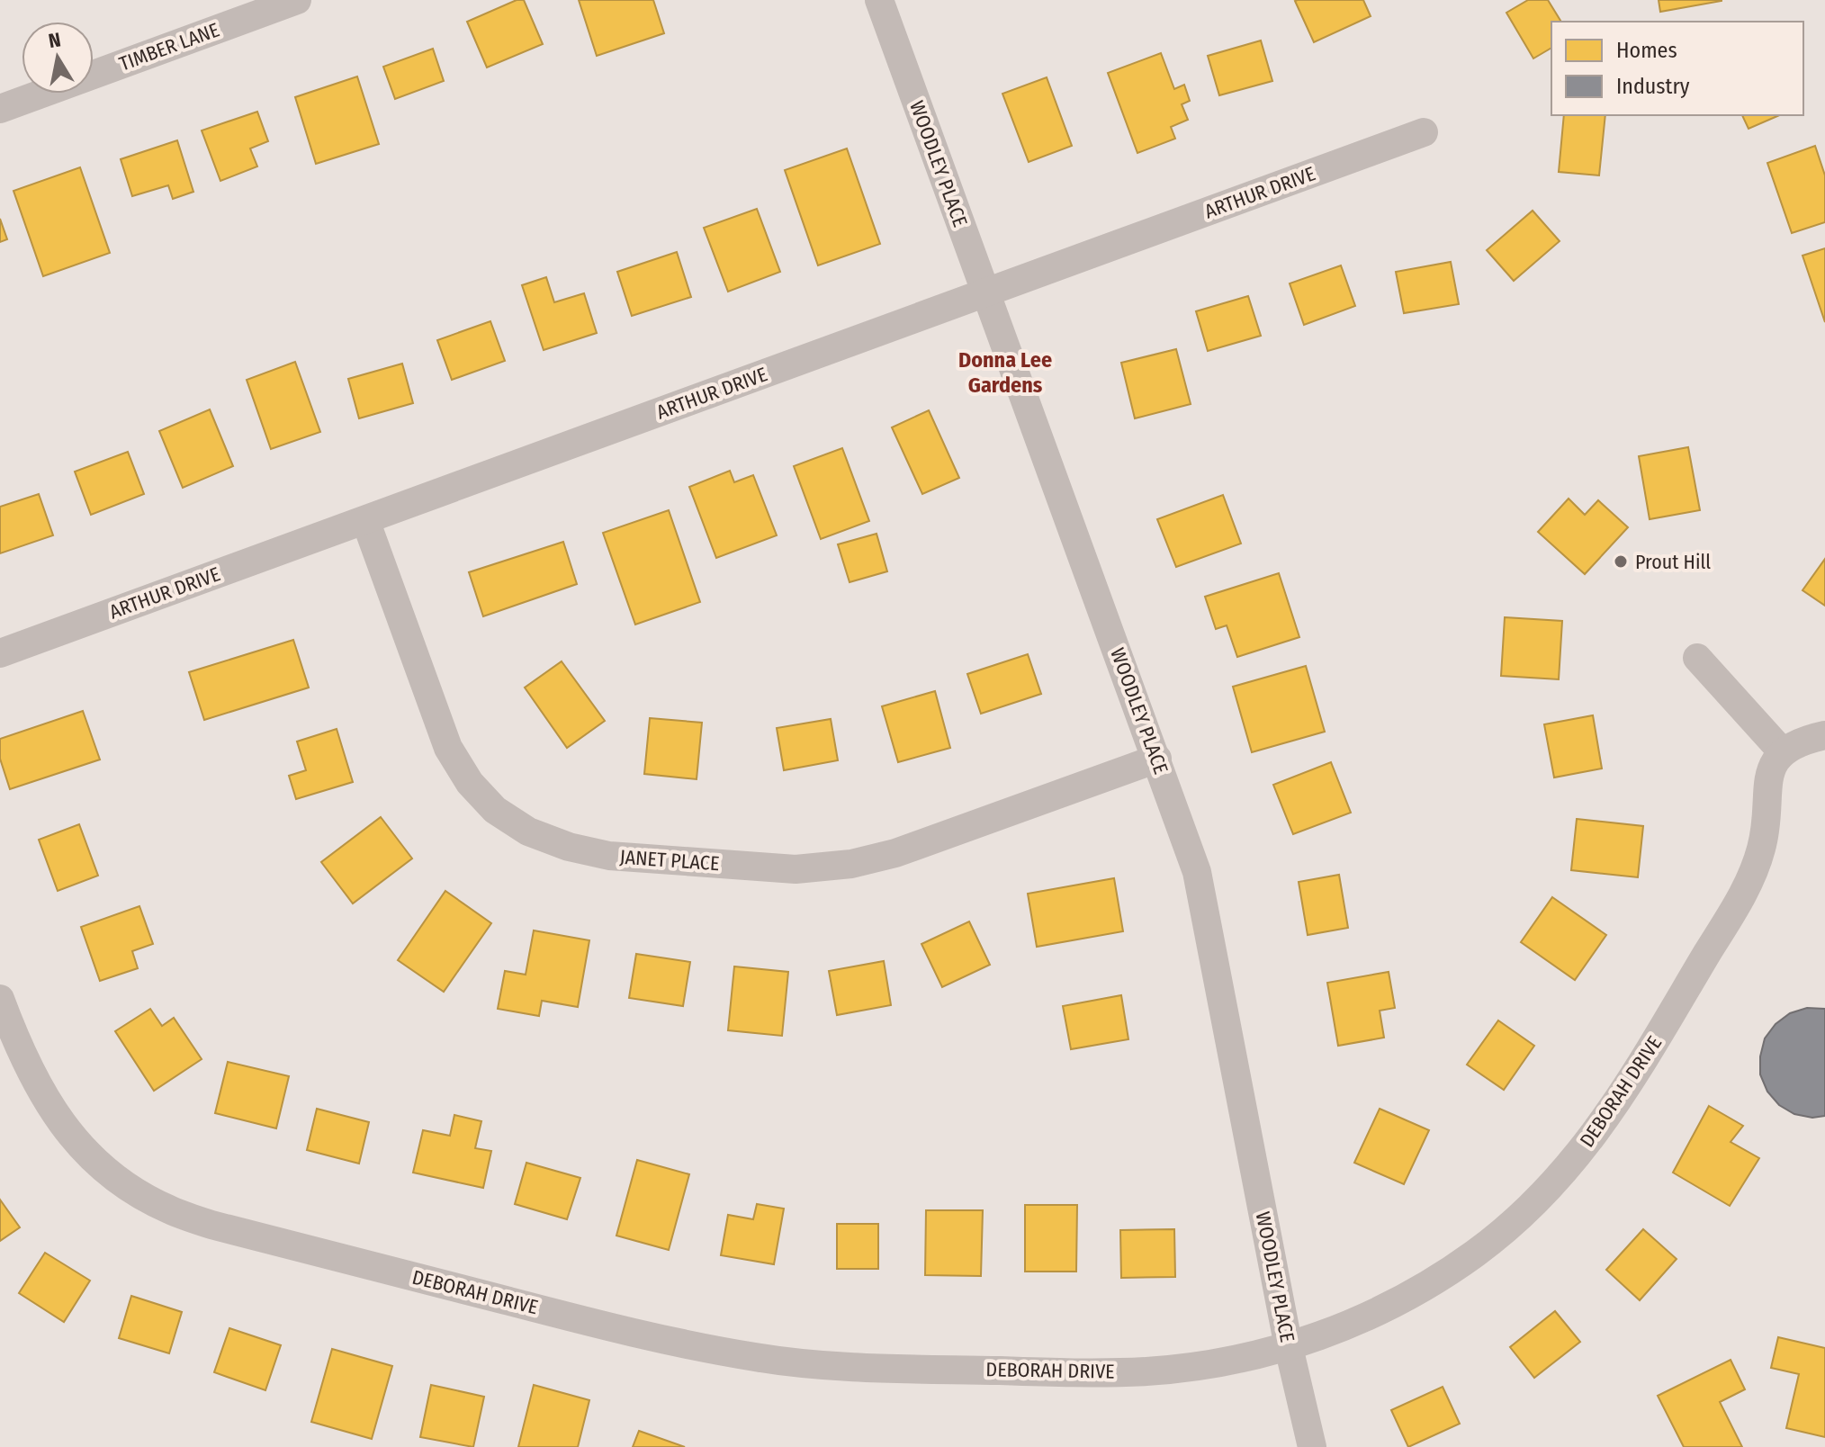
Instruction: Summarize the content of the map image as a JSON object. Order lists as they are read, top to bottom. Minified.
{"streets":{"street":["TIMBER LANE","WOODLEY PLACE","ARTHUR DRIVE","JANET PLACE","DEBORAH DRIVE"]},"crossings":[["WOODLEY PLACE","ARTHUR DRIVE"],["WOODLEY PLACE","JANET PLACE"],["WOODLEY PLACE","DEBORAH DRIVE"],["ARTHUR DRIVE","JANET PLACE"]],"districts":["Donna Lee Gardens"],"places":["Prout Hill"],"legend":["Homes","Industry"],"north":"top"}
